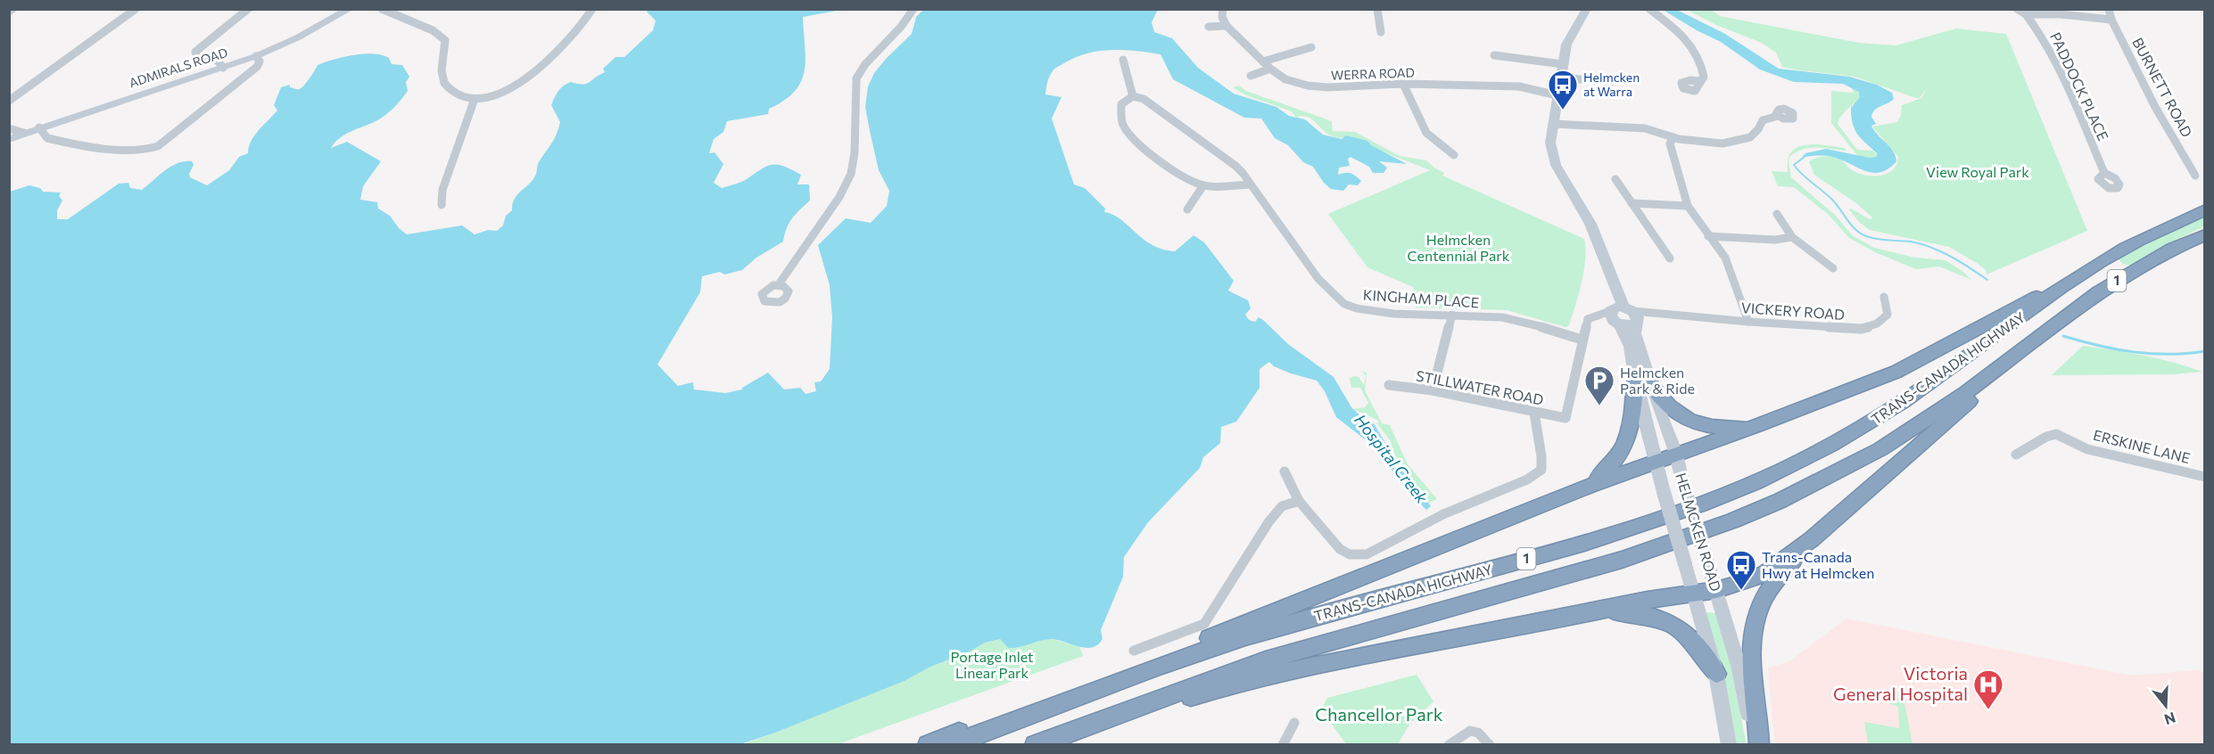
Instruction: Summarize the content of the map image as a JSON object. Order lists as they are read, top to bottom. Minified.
{"streets":{"highway":["1","TRANS-CANADA HIGHWAY"],"main road":["ADMIRALS ROAD","HELMCKEN ROAD"],"street":["WERRA ROAD","PADDOCK PLACE","BURNETT ROAD","KINGHAM PLACE","VICKERY ROAD","STILLWATER ROAD","ERSKINE LANE"]},"crossings":[["WERRA ROAD","HELMCKEN ROAD"],["KINGHAM PLACE","VICKERY ROAD"],["KINGHAM PLACE","STILLWATER ROAD"],["VICKERY ROAD","STILLWATER ROAD"],["VICKERY ROAD","HELMCKEN ROAD"]],"water":["Hospital Creek"],"parks":["View Royal Park","Helmcken Centennial Park","Portage Inlet Linear Park","Chancellor Park"],"places":{"bus stop":["Helmcken at Warra","Trans-Canada Hwy at Helmcken"],"parking":["Helmcken Park & Ride"],"hospital":["Victoria General Hospital"]},"north":"bottom"}
